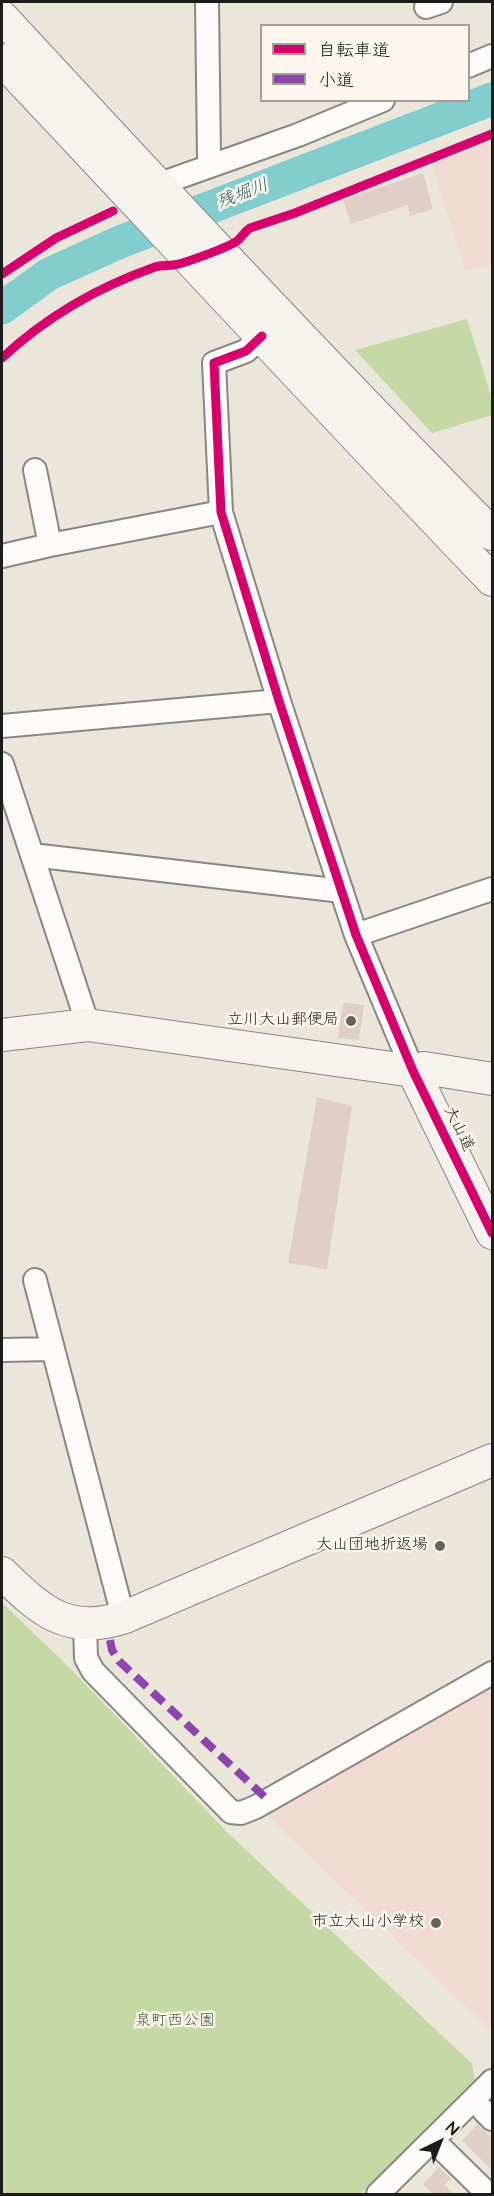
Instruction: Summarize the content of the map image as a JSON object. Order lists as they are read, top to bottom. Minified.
{"streets":{"street":["大山道"]},"water":["残堀川"],"parks":["泉町西公園"],"places":["立川大山郵便局","大山団地折返場","市立大山小学校"],"legend":["自転車道","小道"],"north":"top right"}
